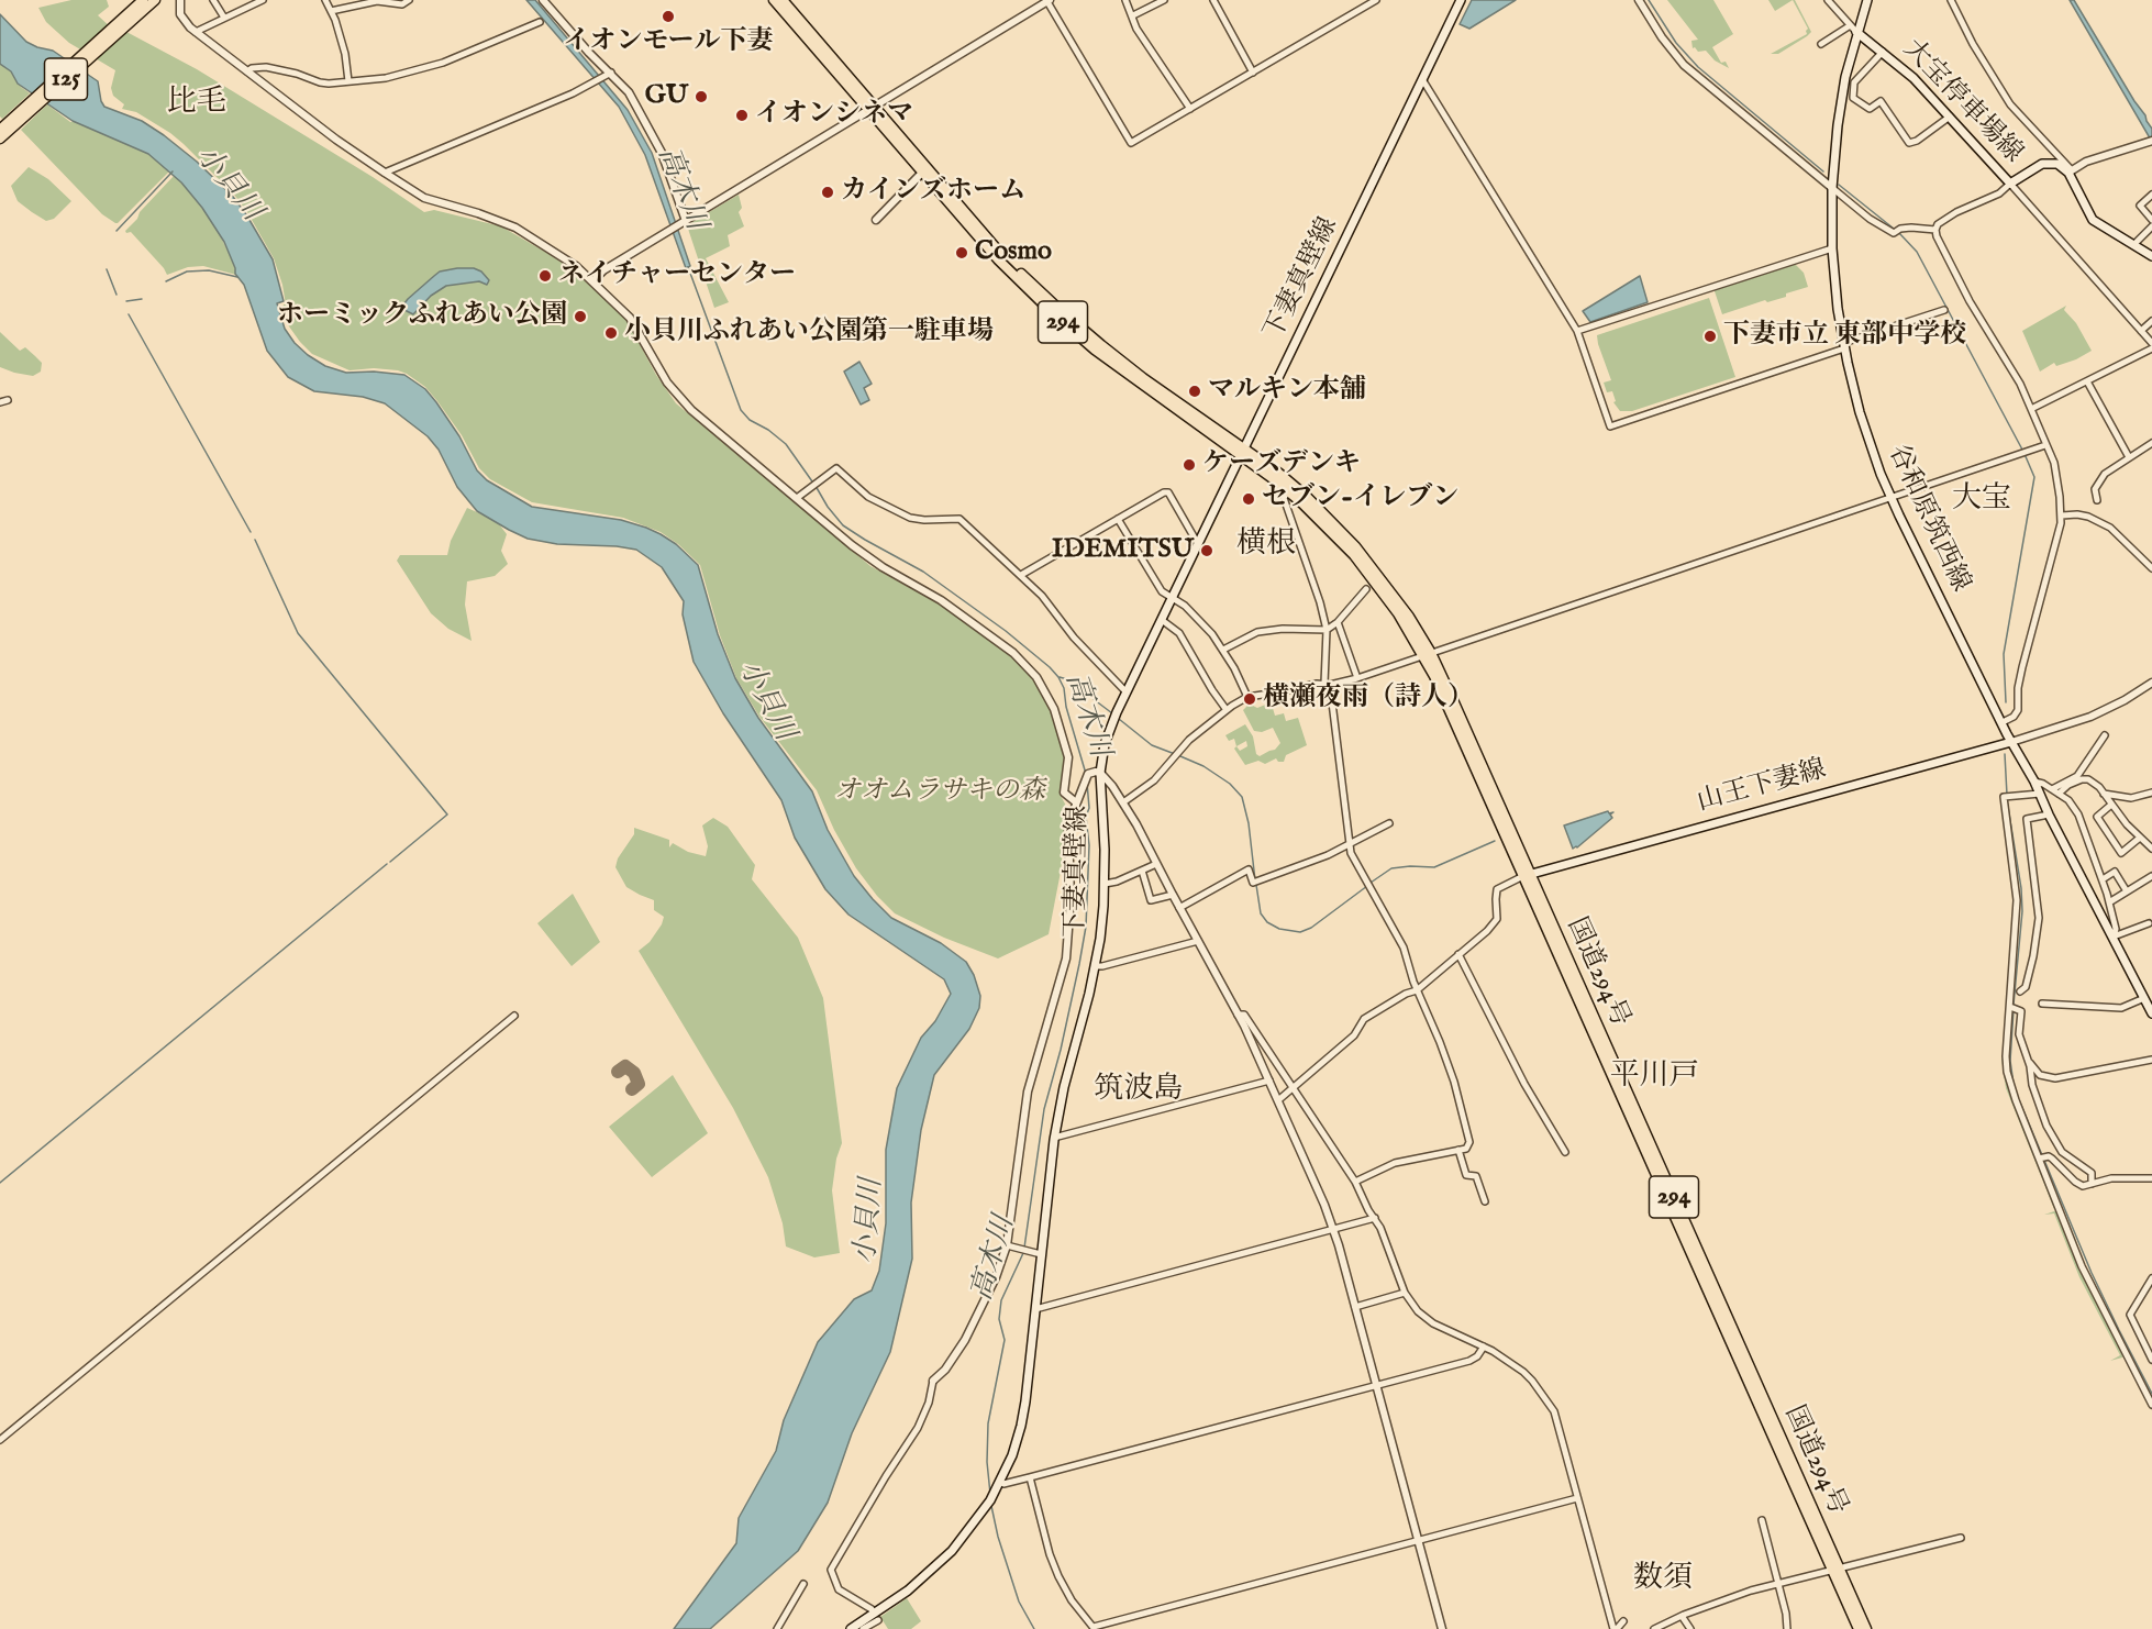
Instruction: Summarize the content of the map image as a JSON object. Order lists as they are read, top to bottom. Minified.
{"streets":{"highway":["125","294","国道294号"],"main road":["大宝停車場線","下妻真壁線","谷和原筑西線","山王下妻線"]},"crossings":[["大宝停車場線","谷和原筑西線"],["下妻真壁線","294"],["下妻真壁線","国道294号"],["294","国道294号"],["谷和原筑西線","山王下妻線"],["山王下妻線","国道294号"]],"districts":["比毛","大宝","横根","平川戸","筑波島","数須"],"water":["小貝川","高木川"],"parks":["オオムラサキの森"],"places":["イオンモール下妻","GU","イオンシネマ","カインズホーム","Cosmo","ネイチャーセンター","ホーミックふれあい公園","小貝川ふれあい公園第一駐車場","下妻市立 東部中学校","マルキン本舗","ケーズデンキ","セブン-イレブン","IDEMITSU","横瀬夜雨（詩人）"]}
